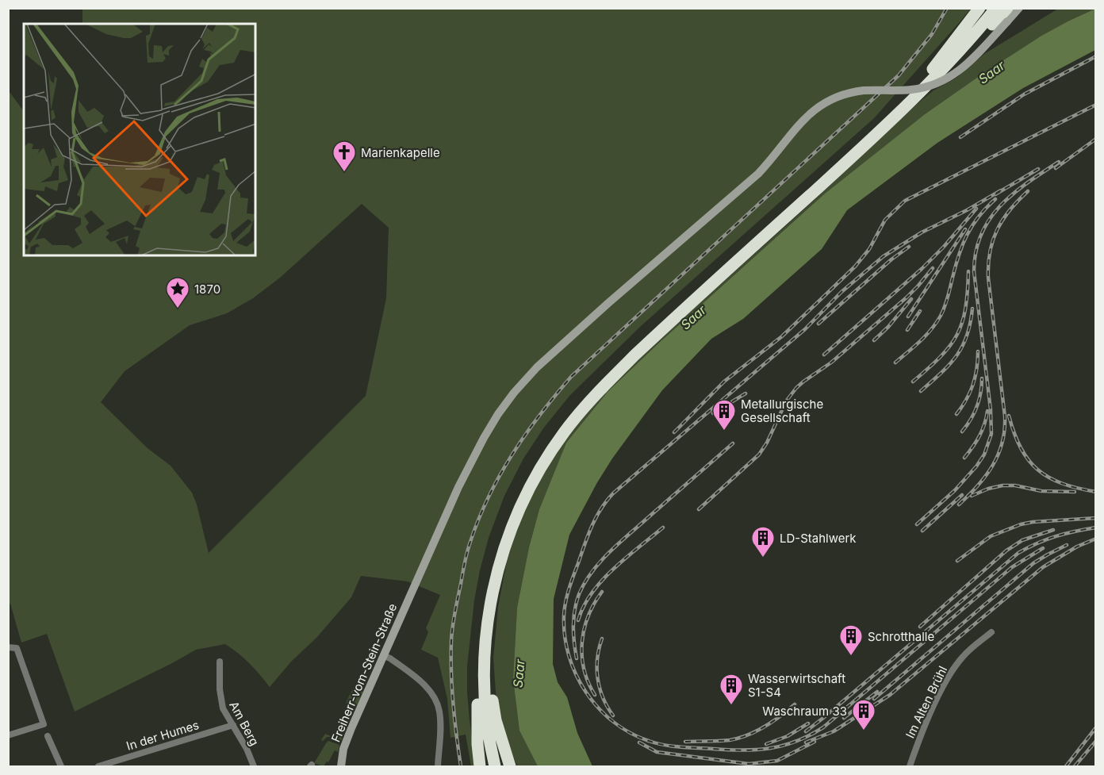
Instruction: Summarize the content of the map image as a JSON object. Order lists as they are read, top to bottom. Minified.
{"streets":{"street":["Freiherr-vom-Stein-Straße","Im Alten Brühl","Am Berg","In der Humes"]},"crossings":[["Am Berg","In der Humes"]],"water":["Saar"],"places":{"church":["Marienkapelle"],"place":["1870"],"building":["Metallurgische Gesellschaft","LD-Stahlwerk","Schrotthalle","Wasserwirtschaft S1-S4","Waschraum 33"]}}
